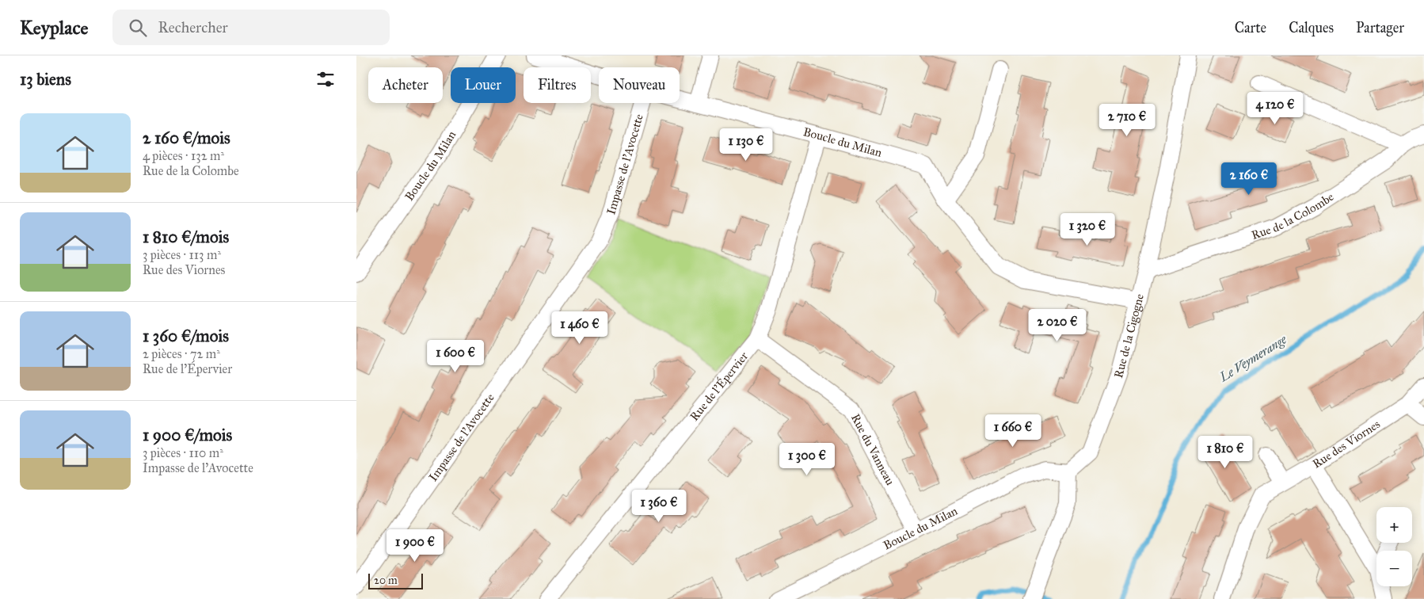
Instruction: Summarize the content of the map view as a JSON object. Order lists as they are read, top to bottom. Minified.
{"streets":{"street":["Boucle du Milan","Impasse de l'Avocette","Rue de la Colombe","Rue de la Cigogne","Rue de l'Épervier","Rue des Viornes","Rue du Vanneau"]},"crossings":[["Boucle du Milan","Rue de la Cigogne"],["Boucle du Milan","Rue de l'Épervier"],["Boucle du Milan","Rue du Vanneau"],["Rue de la Colombe","Rue de la Cigogne"],["Rue de l'Épervier","Rue du Vanneau"]],"water":["Le Veymerange"],"scale_bar":"20 m","page":{"header":"Keyplace","search":"Rechercher","nav":["Carte","Calques","Partager"],"heading":"13 biens","chip":["Acheter","Louer","Filtres","Nouveau"],"price":["4 120 €","2 710 €","1 130 €","2 160 €","1 320 €","2 020 €","1 460 €","1 600 €","1 660 €","1 810 €","1 300 €","1 360 €","1 900 €"],"list":[{"name":"2 160 €/mois","note":"4 pièces · 132 m² · Rue de la Colombe"},{"name":"1 810 €/mois","note":"3 pièces · 113 m² · Rue des Viornes"},{"name":"1 360 €/mois","note":"2 pièces · 72 m² · Rue de l'Épervier"},{"name":"1 900 €/mois","note":"3 pièces · 110 m² · Impasse de l'Avocette"}],"map_buttons":["+","−"],"scale":"20 m"}}
